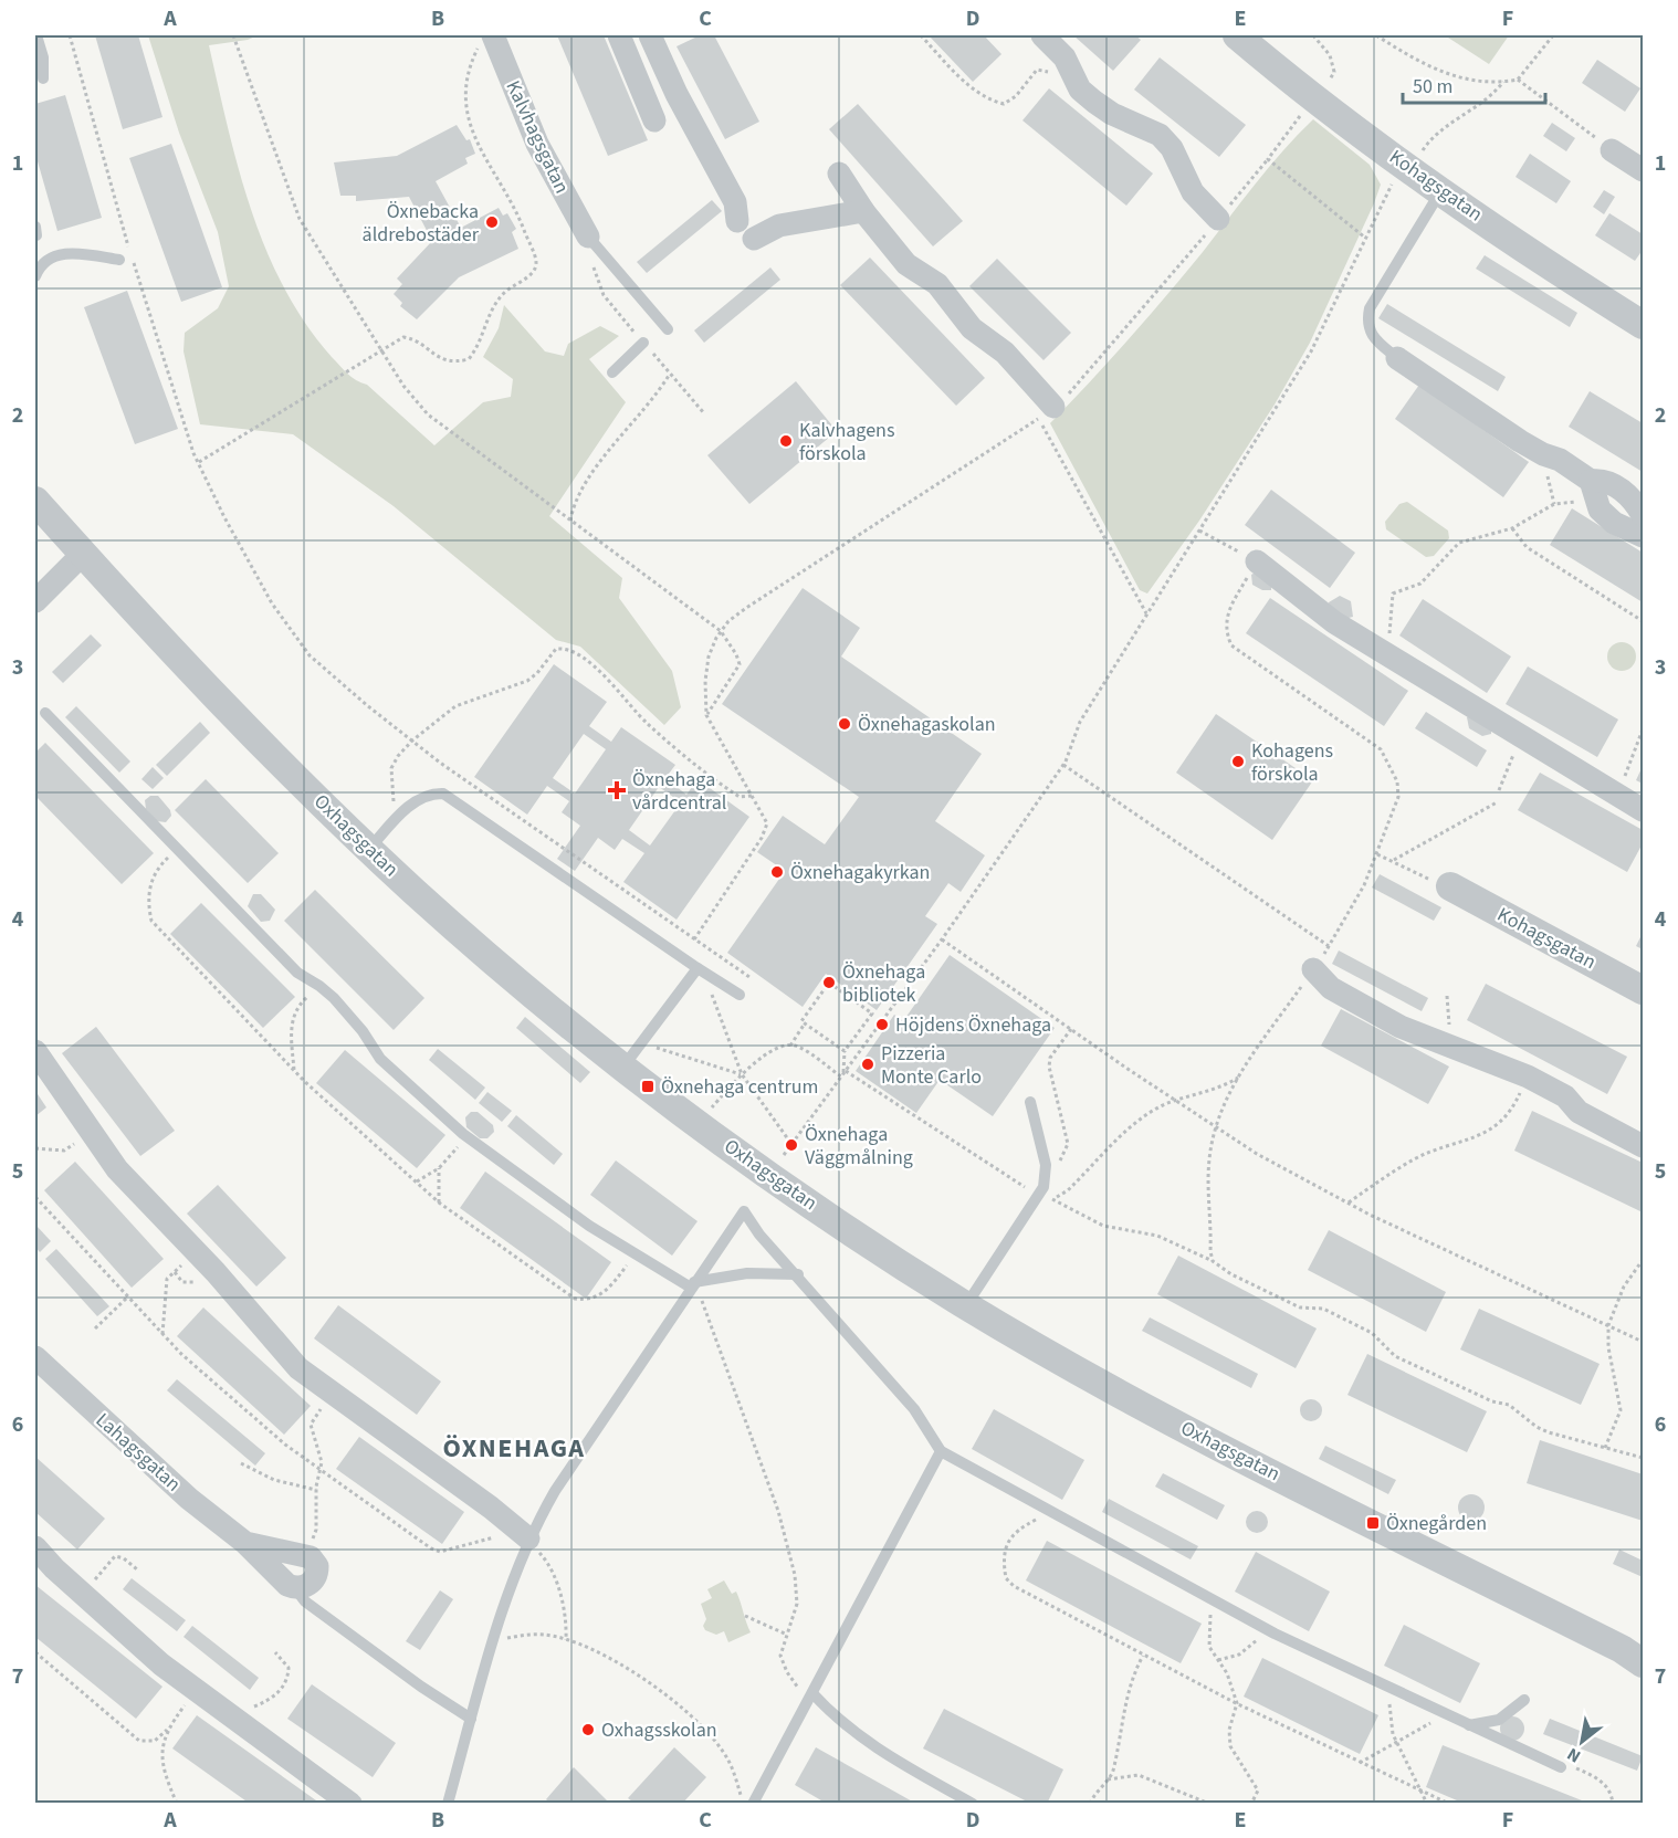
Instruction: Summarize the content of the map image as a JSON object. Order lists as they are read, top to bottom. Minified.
{"streets":{"street":["Kalvhagsgatan","Kohagsgatan","Oxhagsgatan","Lahagsgatan"]},"districts":["ÖXNEHAGA"],"places":{"other":["Öxnebacka äldrebostäder","Kalvhagens förskola","Öxnehagaskolan","Kohagens förskola","Öxnehagakyrkan","Öxnehaga bibliotek","Höjdens Öxnehaga","Pizzeria Monte Carlo","Öxnehaga Väggmålning","Oxhagsskolan"],"health":["Öxnehaga vårdcentral"],"transit":["Öxnehaga centrum","Öxnegården"]},"scale_bar":"50 m","north":"bottom left","grid":{"columns":["A","B","C","D","E","F"],"rows":["1","2","3","4","5","6","7"]}}
